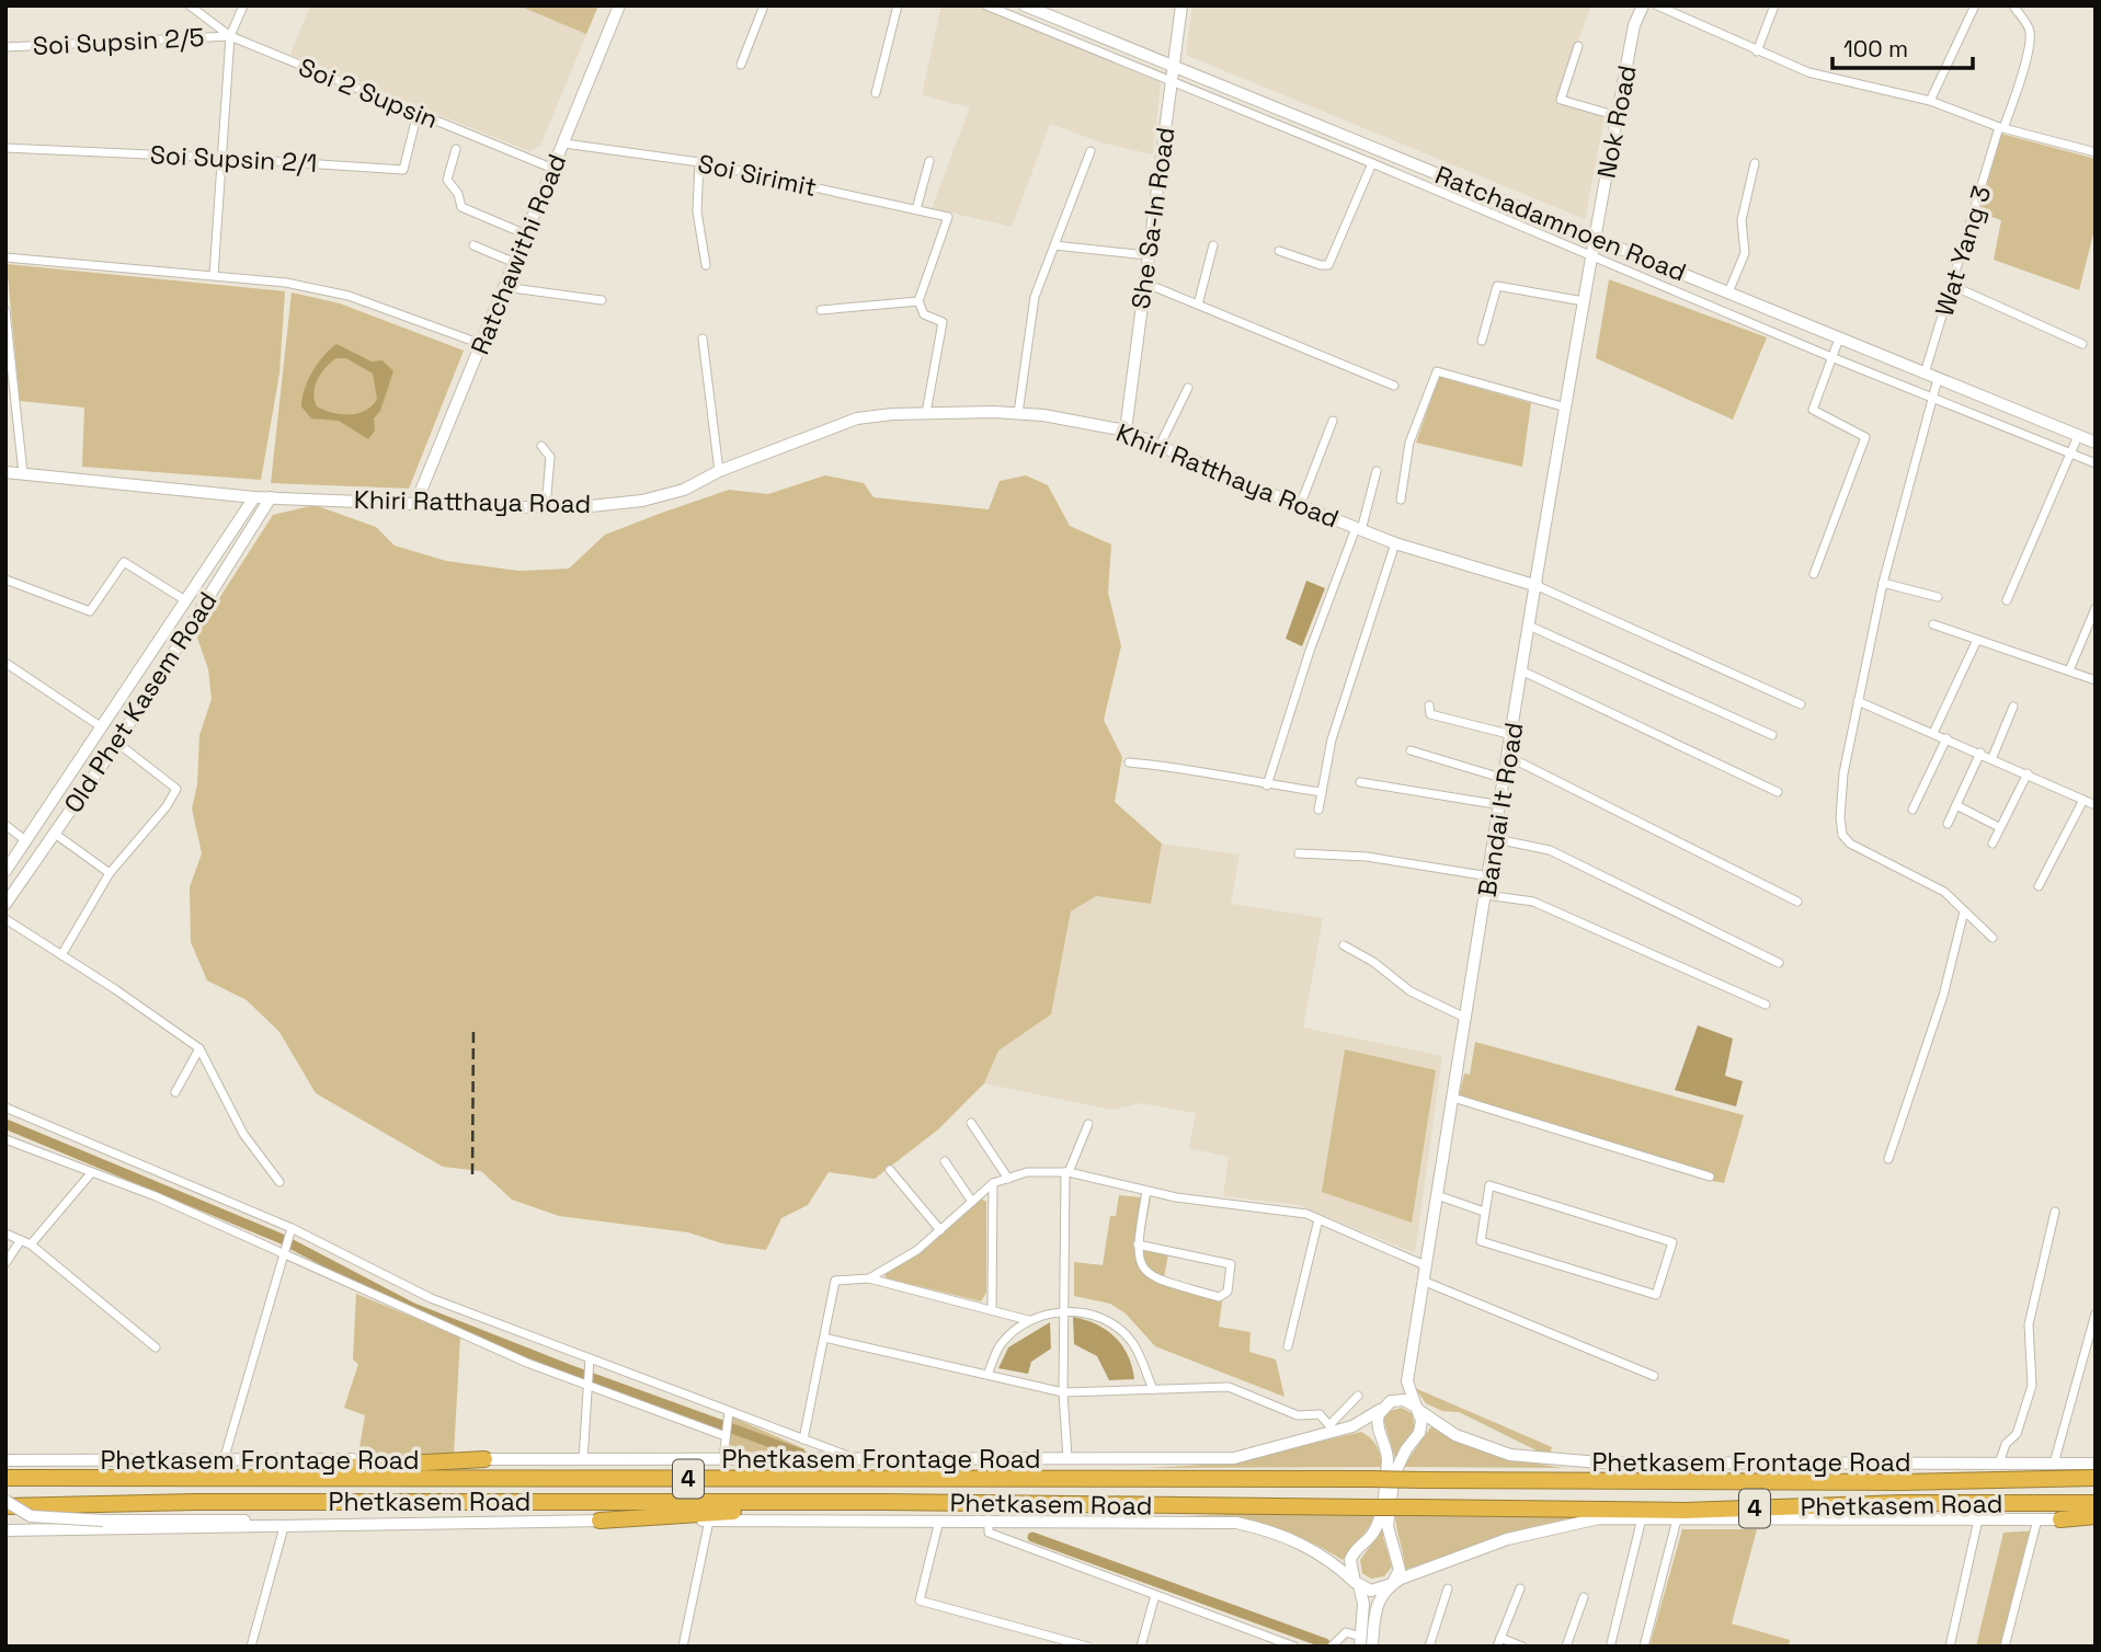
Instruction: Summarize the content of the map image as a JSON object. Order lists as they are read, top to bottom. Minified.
{"streets":{"highway":["4","Phetkasem Road"],"main road":["Nok Road","She Sa-In Road","Ratchadamnoen Road","Ratchawithi Road","Khiri Ratthaya Road","Old Phet Kasem Road","Bandai It Road","Phetkasem Frontage Road"],"street":["Soi Supsin 2/5","Soi 2 Supsin","Soi Supsin 2/1","Soi Sirimit","Wat Yang 3"]},"crossings":[["Soi Supsin 2/5","Soi 2 Supsin"],["Soi 2 Supsin","Soi Supsin 2/1"],["Soi 2 Supsin","Ratchawithi Road"],["Nok Road","Ratchadamnoen Road"],["Nok Road","Bandai It Road"],["Soi Sirimit","Ratchawithi Road"],["She Sa-In Road","Ratchadamnoen Road"],["She Sa-In Road","Khiri Ratthaya Road"],["Ratchadamnoen Road","Wat Yang 3"],["Ratchadamnoen Road","Bandai It Road"],["Ratchawithi Road","Khiri Ratthaya Road"],["Khiri Ratthaya Road","Old Phet Kasem Road"],["Khiri Ratthaya Road","Bandai It Road"],["Bandai It Road","Phetkasem Frontage Road"]],"scale_bar":"100 m"}
